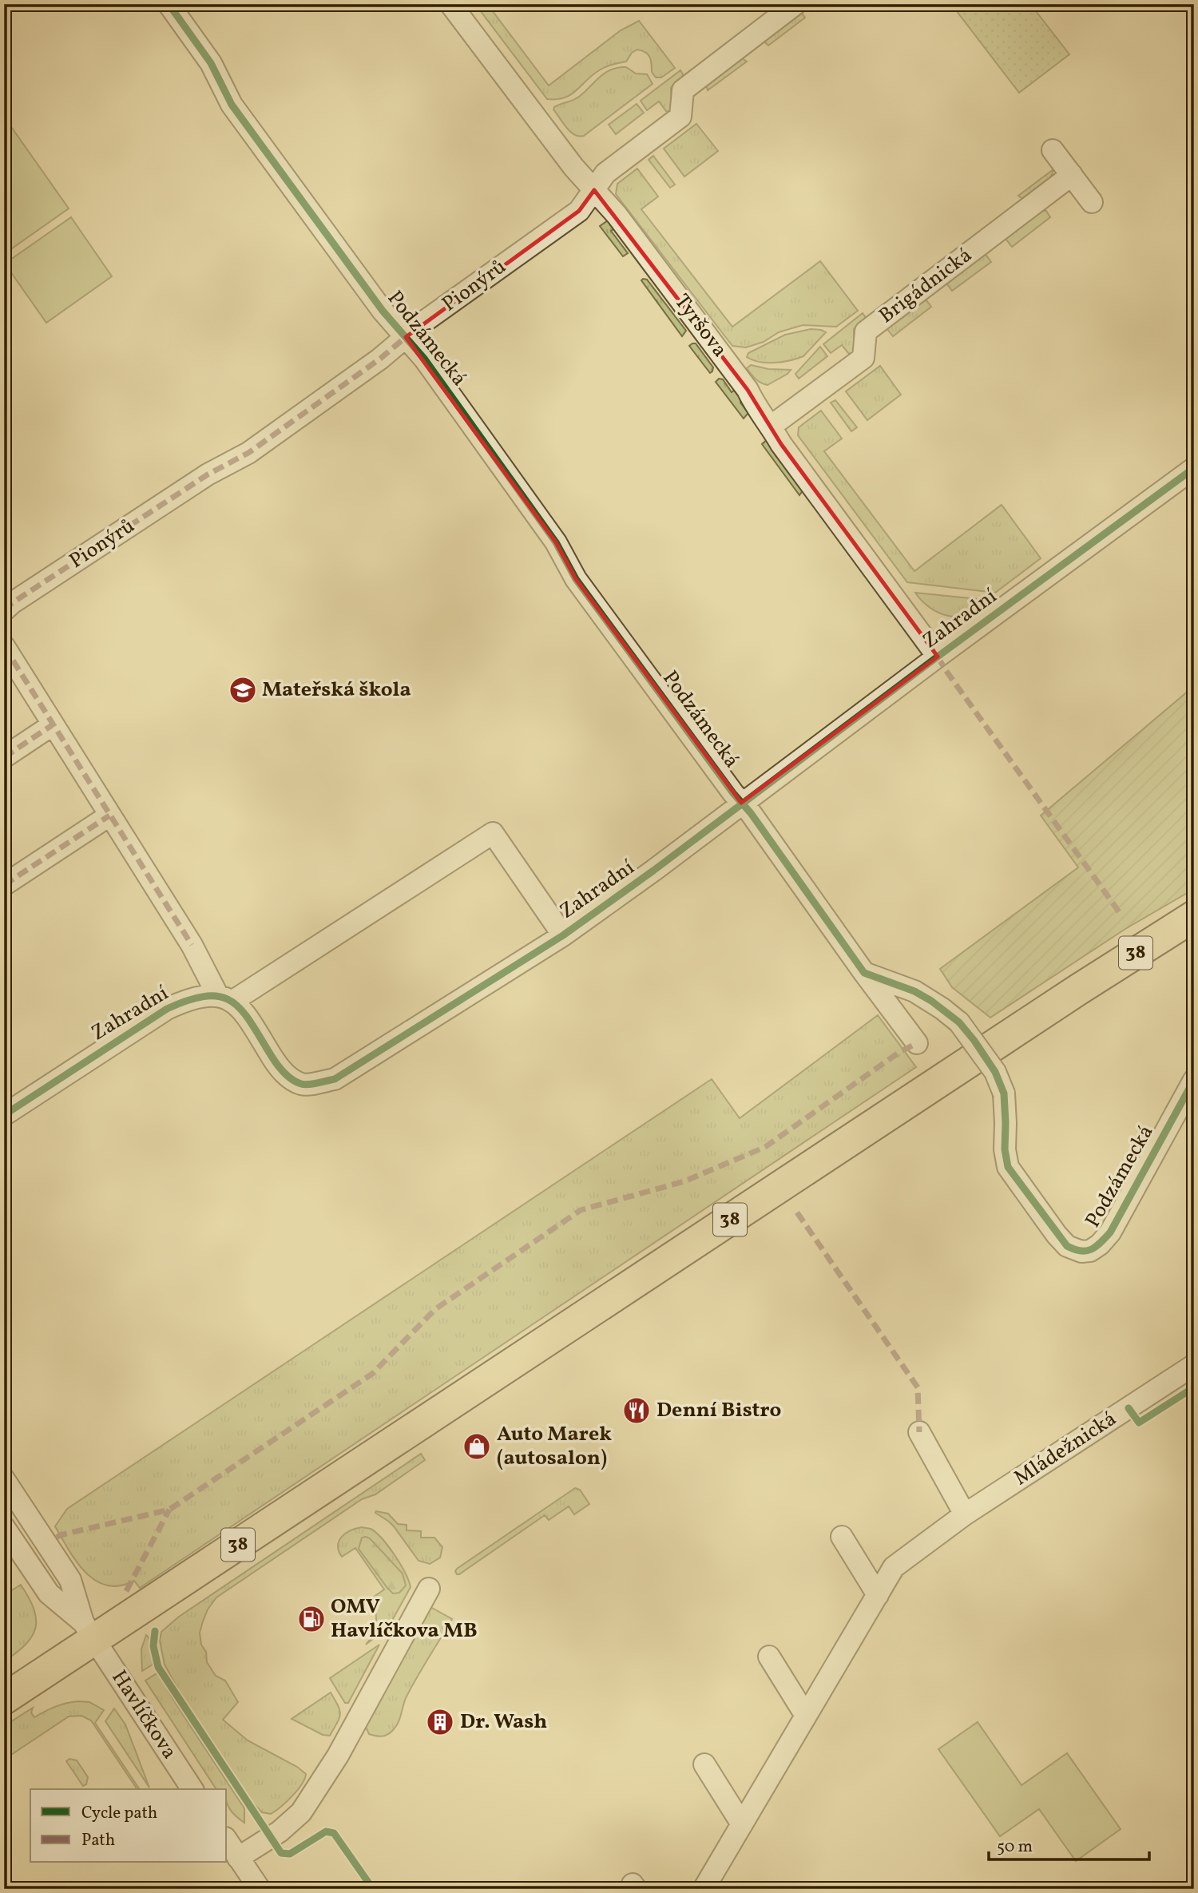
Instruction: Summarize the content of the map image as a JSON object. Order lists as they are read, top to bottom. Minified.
{"streets":{"main road":["38"],"street":["Pionýrů","Brigádnická","Tyršova","Podzámecká","Zahradní","Mládežnická","Havlíčkova"]},"crossings":[["Pionýrů","Tyršova"],["Pionýrů","Podzámecká"],["Brigádnická","Tyršova"],["Tyršova","Zahradní"],["Podzámecká","Zahradní"],["38","Havlíčkova"]],"places":{"school or university":["Mateřská škola"],"restaurant":["Denní Bistro"],"shop":["Auto Marek (autosalon)"],"fuel station":["OMV Havlíčkova MB"],"building":["Dr. Wash"]},"legend":["Cycle path","Path"],"scale_bar":"50 m"}
